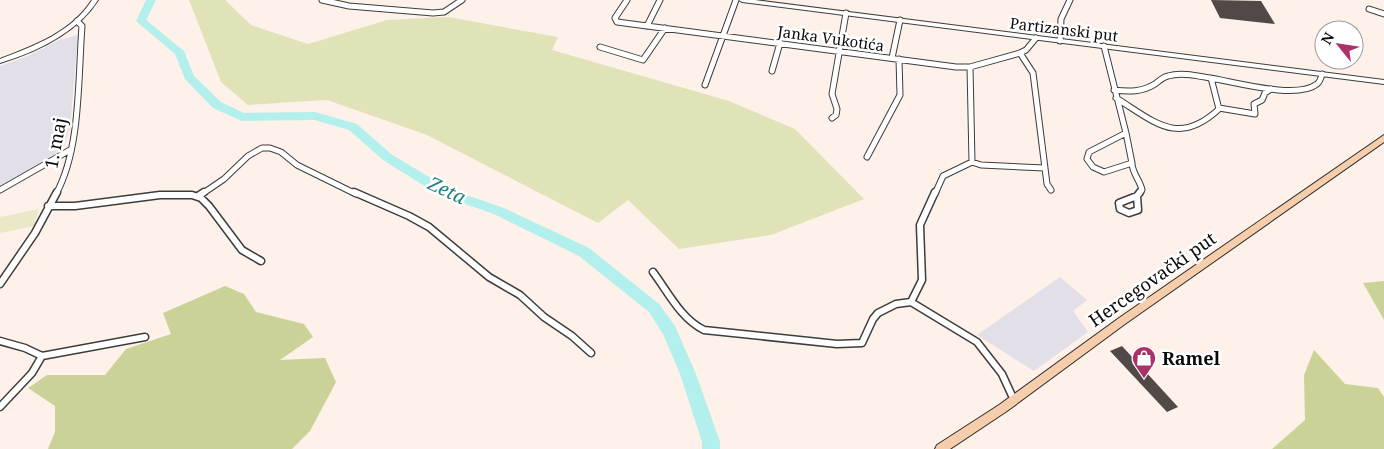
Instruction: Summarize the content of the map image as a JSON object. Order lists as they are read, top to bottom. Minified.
{"streets":{"main road":["Hercegovački put"],"street":["Partizanski put","Janka Vukotića","1. maj"]},"crossings":[["Partizanski put","Janka Vukotića"]],"water":["Zeta"],"places":{"shop":["Ramel"]},"north":"top left"}
